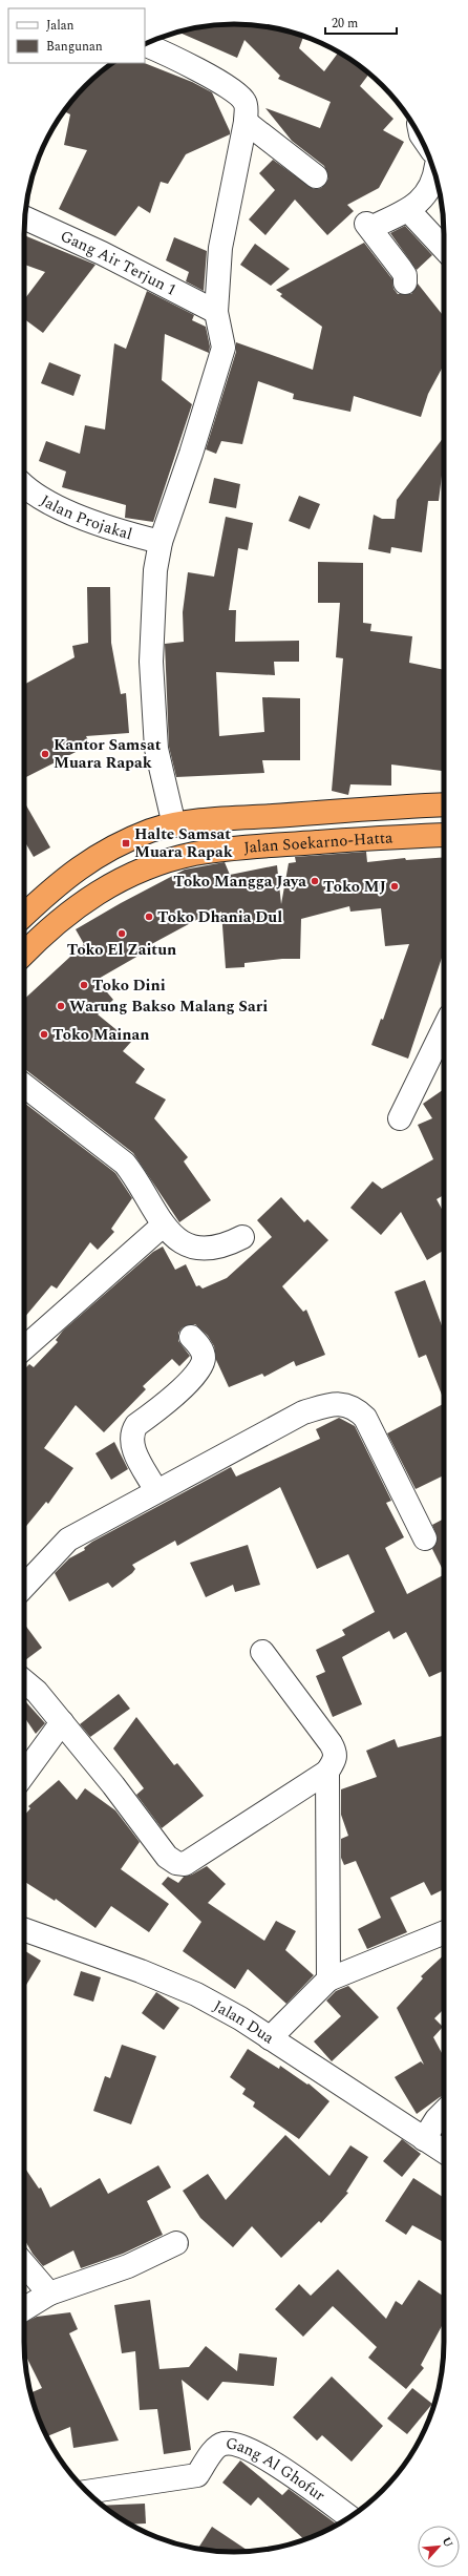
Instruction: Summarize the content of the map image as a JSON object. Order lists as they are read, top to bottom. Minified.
{"streets":{"highway":["Jalan Soekarno-Hatta"],"street":["Gang Air Terjun 1","Jalan Projakal","Jalan Dua","Gang Al Ghofur"]},"places":{"other":["Kantor Samsat Muara Rapak","Toko Mangga Jaya","Toko MJ","Toko Dhania Dul","Toko El Zaitun","Toko Dini","Warung Bakso Malang Sari","Toko Mainan"],"transit":["Halte Samsat Muara Rapak"]},"legend":["Jalan","Bangunan"],"scale_bar":"20 m","north":"top right"}
